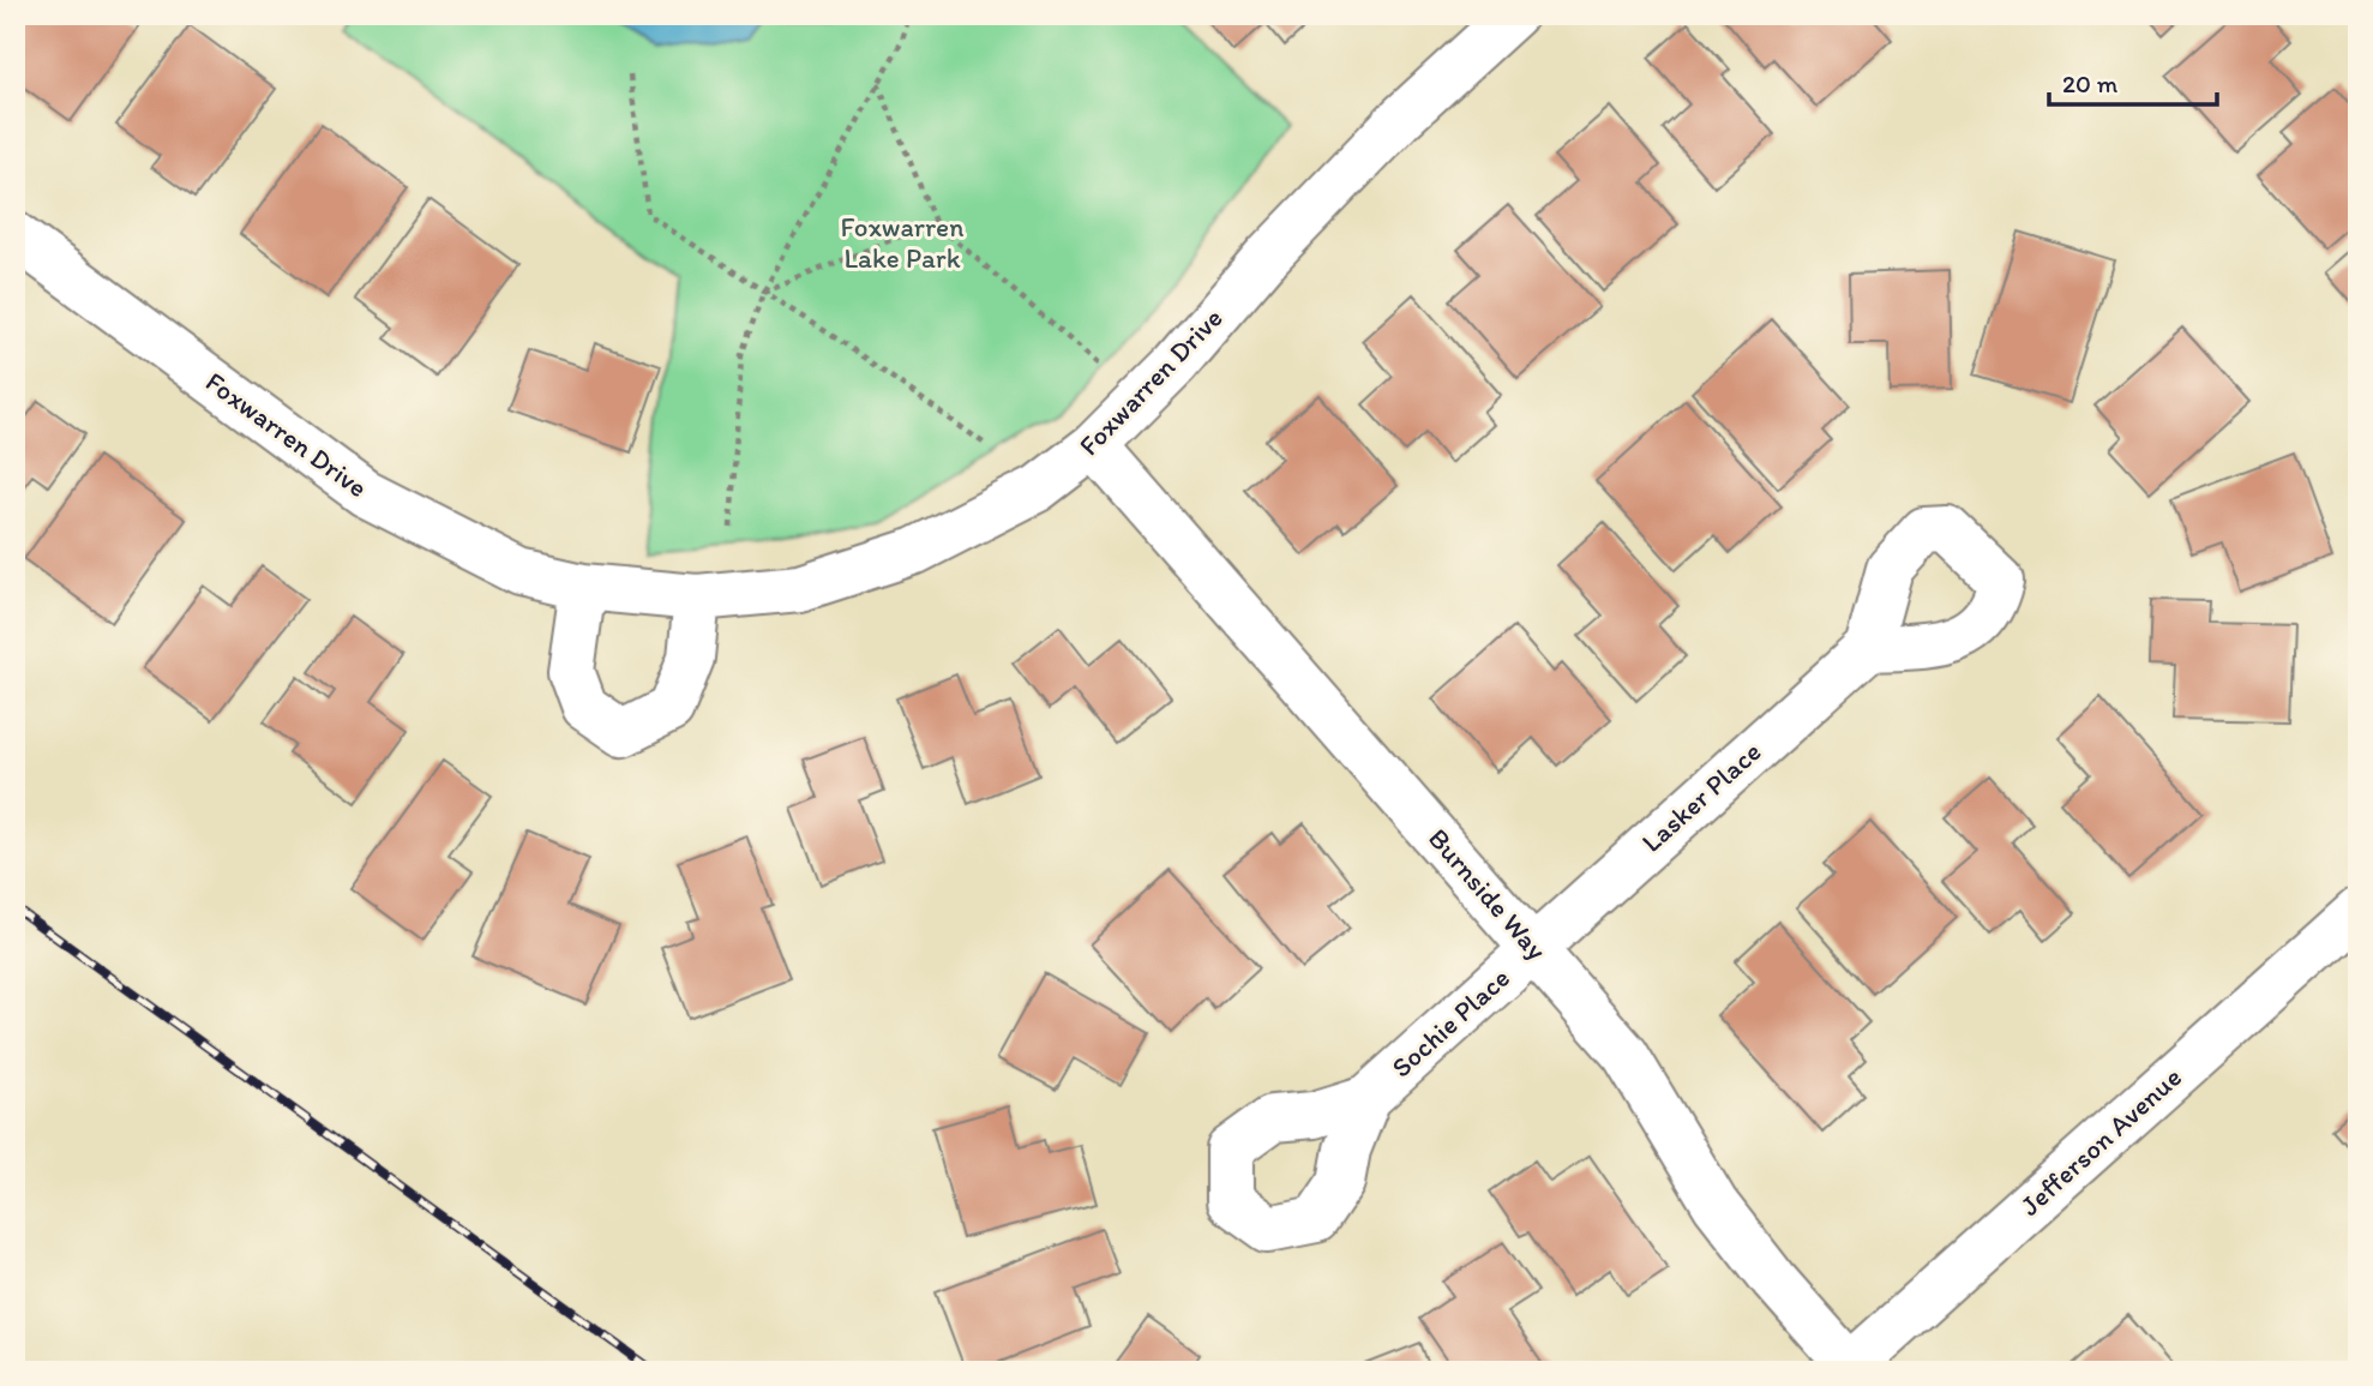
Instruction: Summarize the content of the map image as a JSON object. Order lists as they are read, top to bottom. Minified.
{"streets":{"street":["Foxwarren Drive","Lasker Place","Burnside Way","Sochie Place","Jefferson Avenue"]},"crossings":[["Foxwarren Drive","Burnside Way"],["Lasker Place","Burnside Way"],["Lasker Place","Sochie Place"],["Burnside Way","Sochie Place"],["Burnside Way","Jefferson Avenue"]],"parks":["Foxwarren Lake Park"],"scale_bar":"20 m"}
